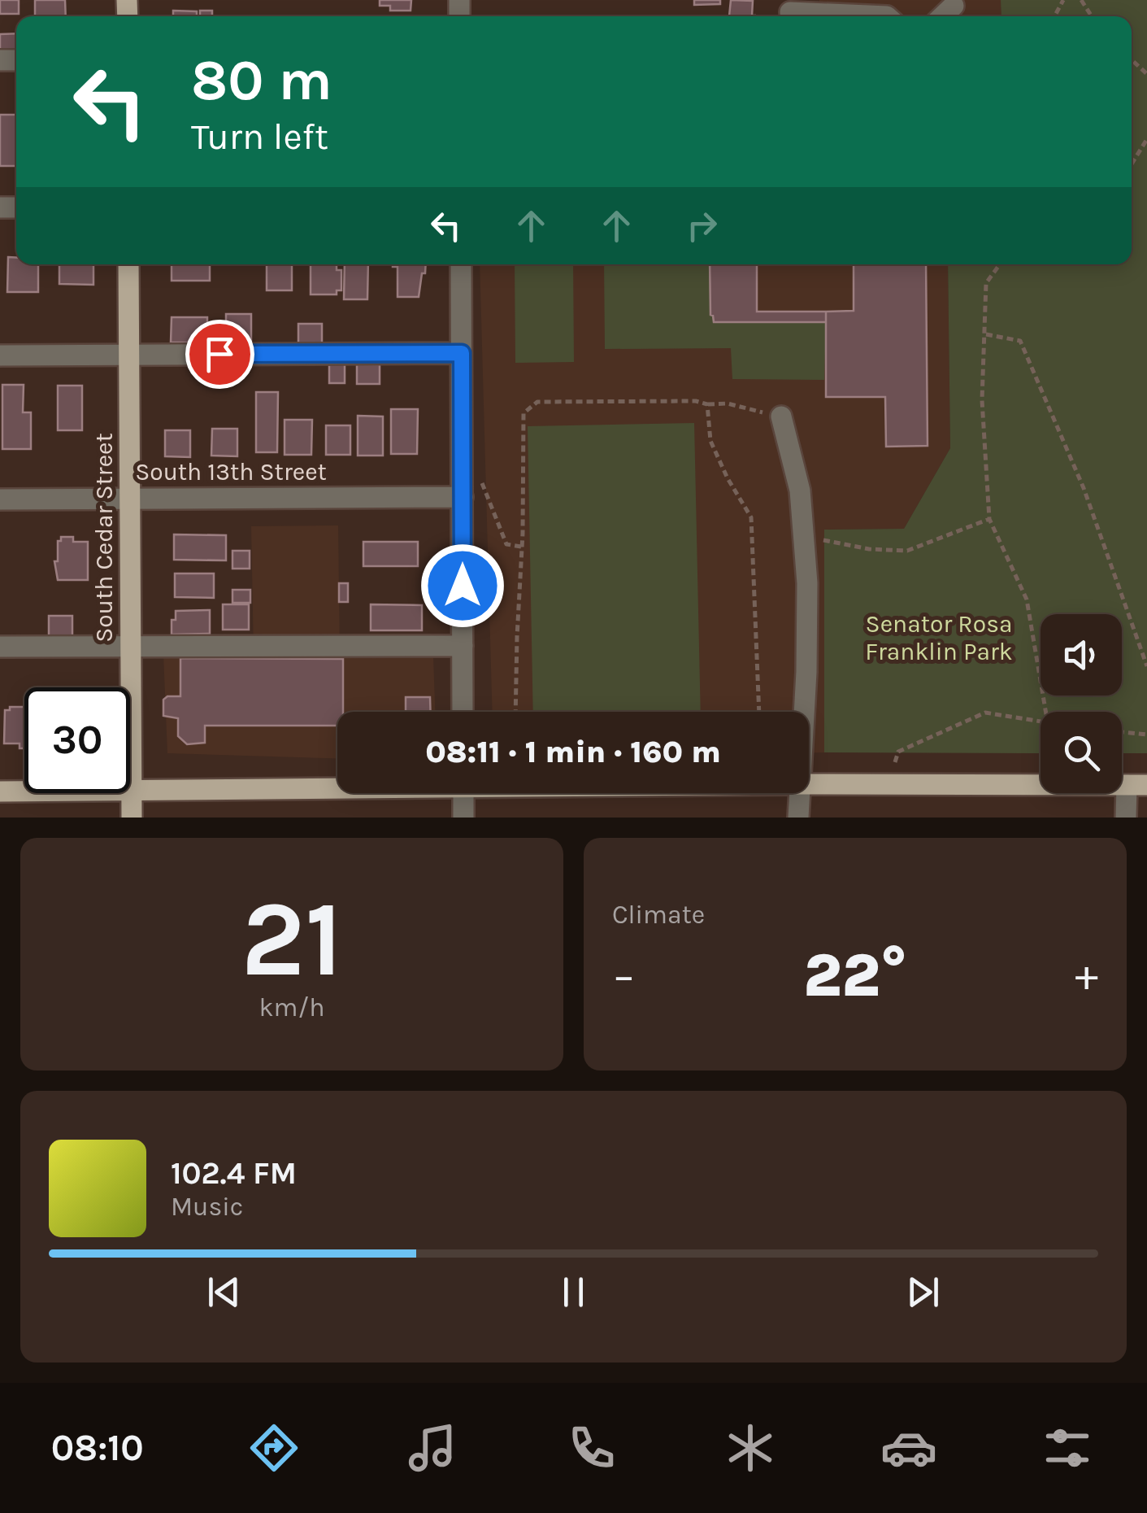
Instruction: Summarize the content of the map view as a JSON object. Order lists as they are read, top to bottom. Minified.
{"streets":{"main road":["South Cedar Street"],"street":["South 13th Street"]},"crossings":[["South 13th Street","South Cedar Street"]],"parks":["Senator Rosa Franklin Park"],"page":{"turn":["80 m","Turn left"],"limit":"30","trip":"08:11 · 1 min · 160 m","tile":[["21","km/h"],"Climate"],"heat":["−","22°","+"],"song":["102.4 FM","Music"],"tabs":"08:10"}}
